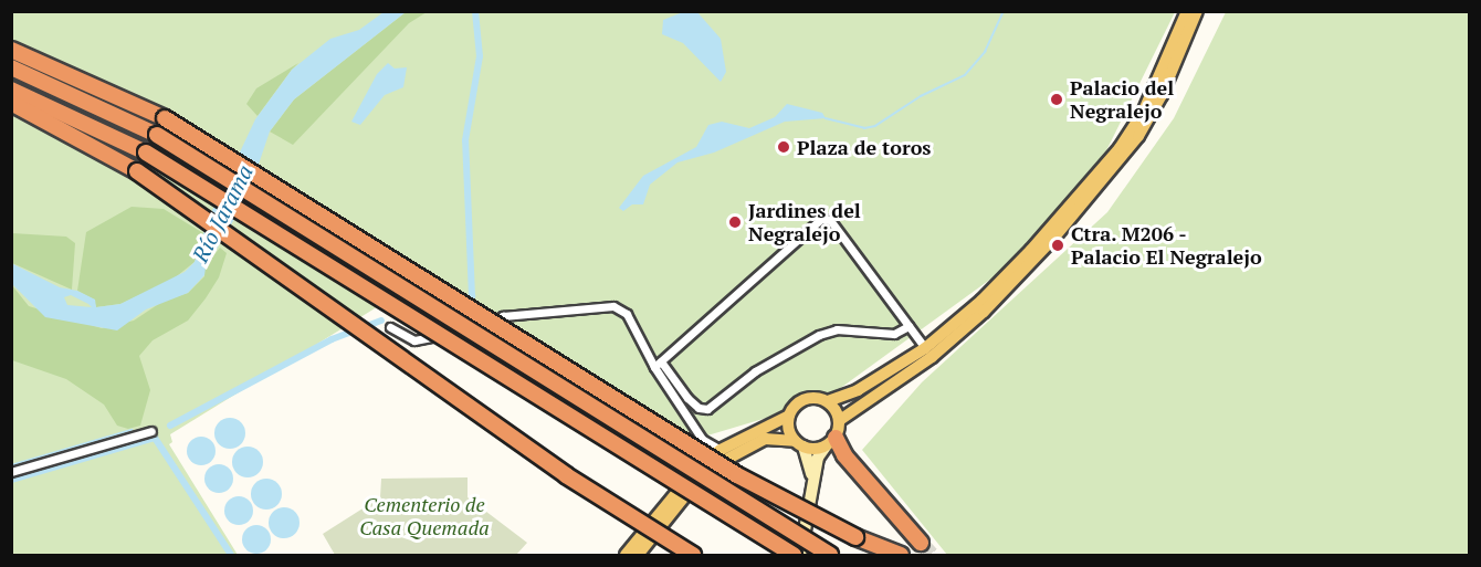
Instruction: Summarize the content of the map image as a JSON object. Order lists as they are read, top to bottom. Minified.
{"water":["Río Jarama"],"parks":["Cementerio de Casa Quemada"],"places":["Palacio del Negralejo","Plaza de toros","Jardines del Negralejo","Ctra. M206 - Palacio El Negralejo"]}
